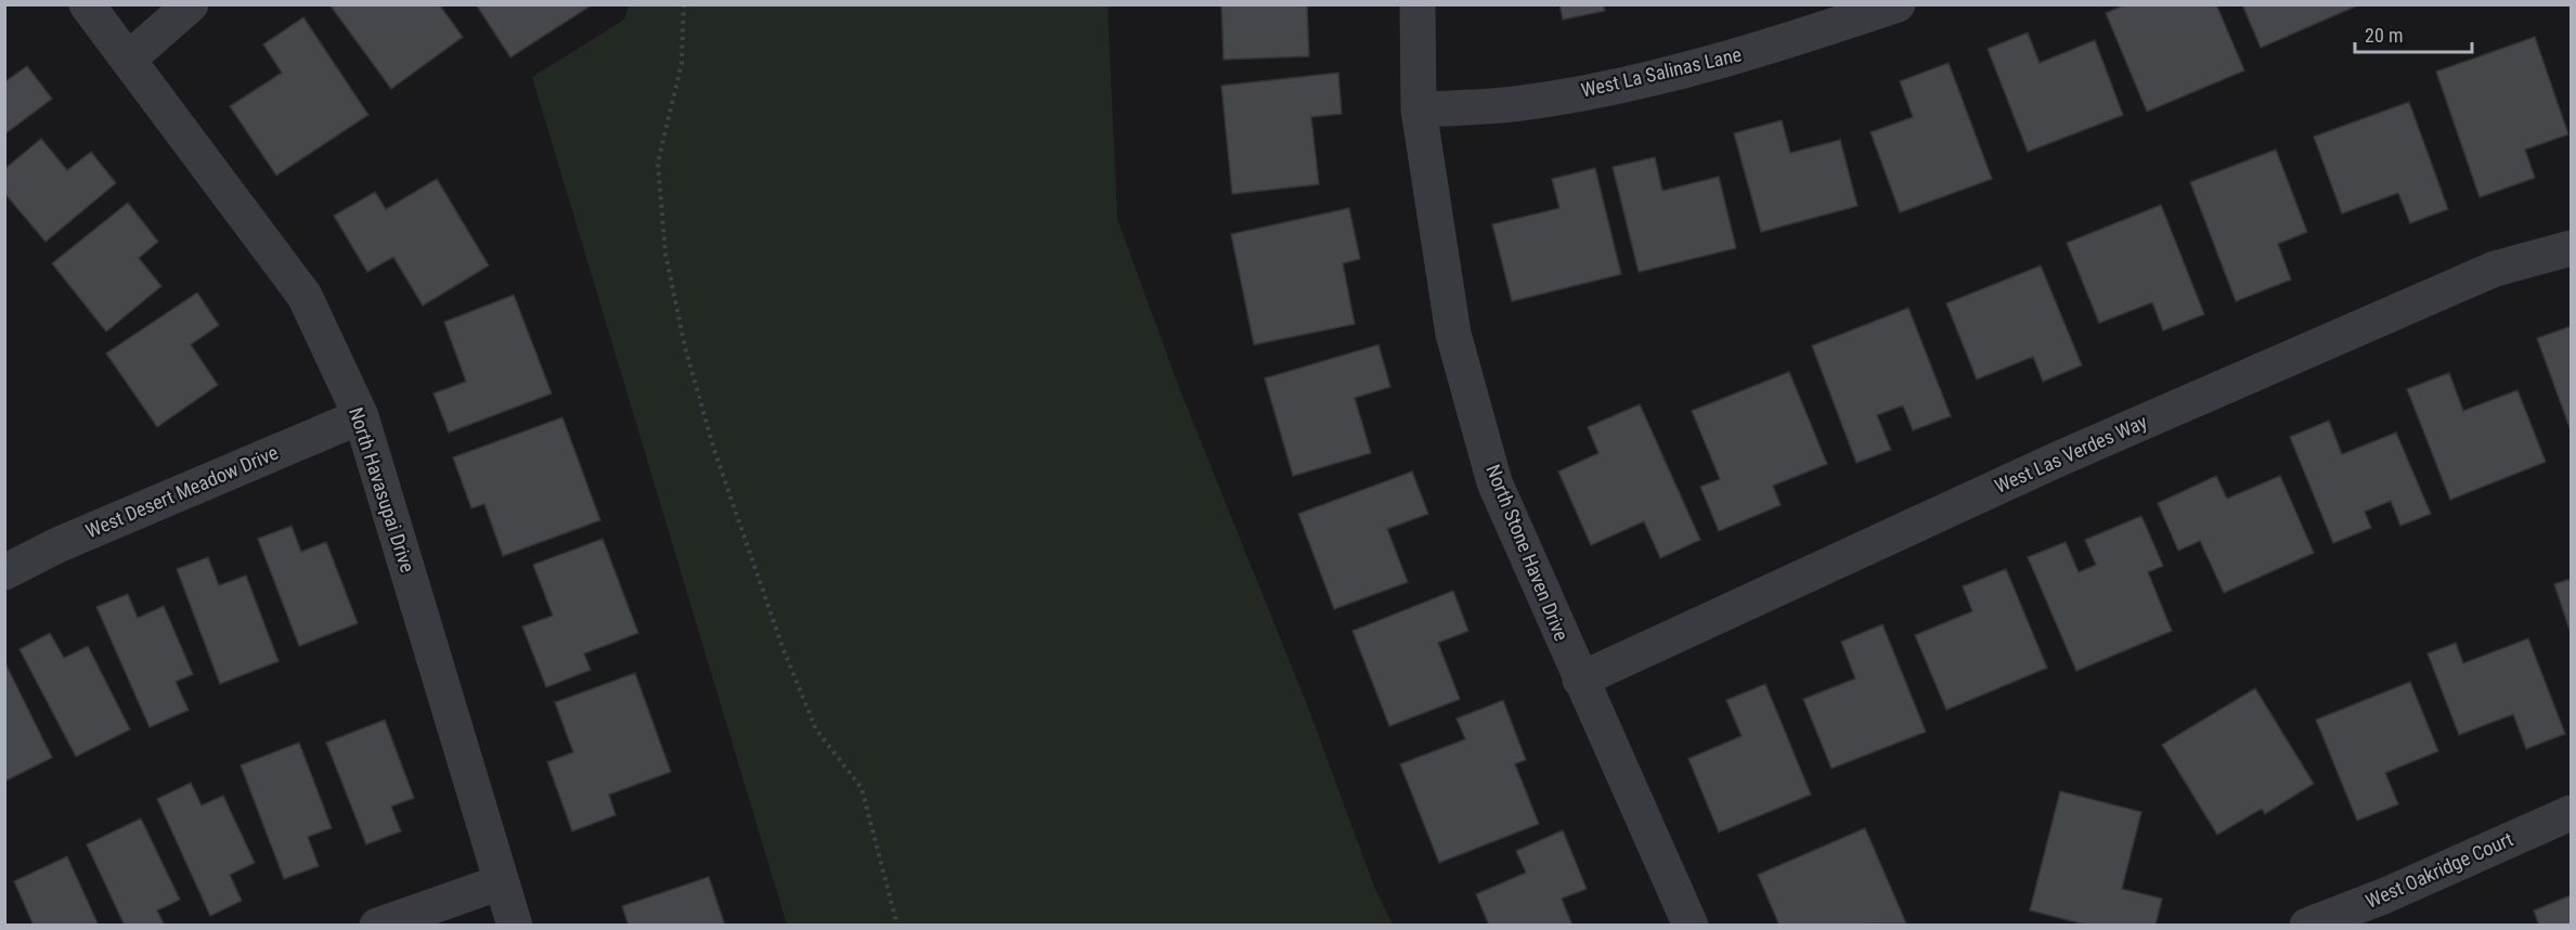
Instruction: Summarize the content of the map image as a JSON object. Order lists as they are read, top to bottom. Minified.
{"streets":{"street":["West La Salinas Lane","West Las Verdes Way","North Havasupai Drive","West Desert Meadow Drive","North Stone Haven Drive","West Oakridge Court"]},"crossings":[["West La Salinas Lane","North Stone Haven Drive"],["West Las Verdes Way","North Stone Haven Drive"],["North Havasupai Drive","West Desert Meadow Drive"]],"scale_bar":"20 m"}
